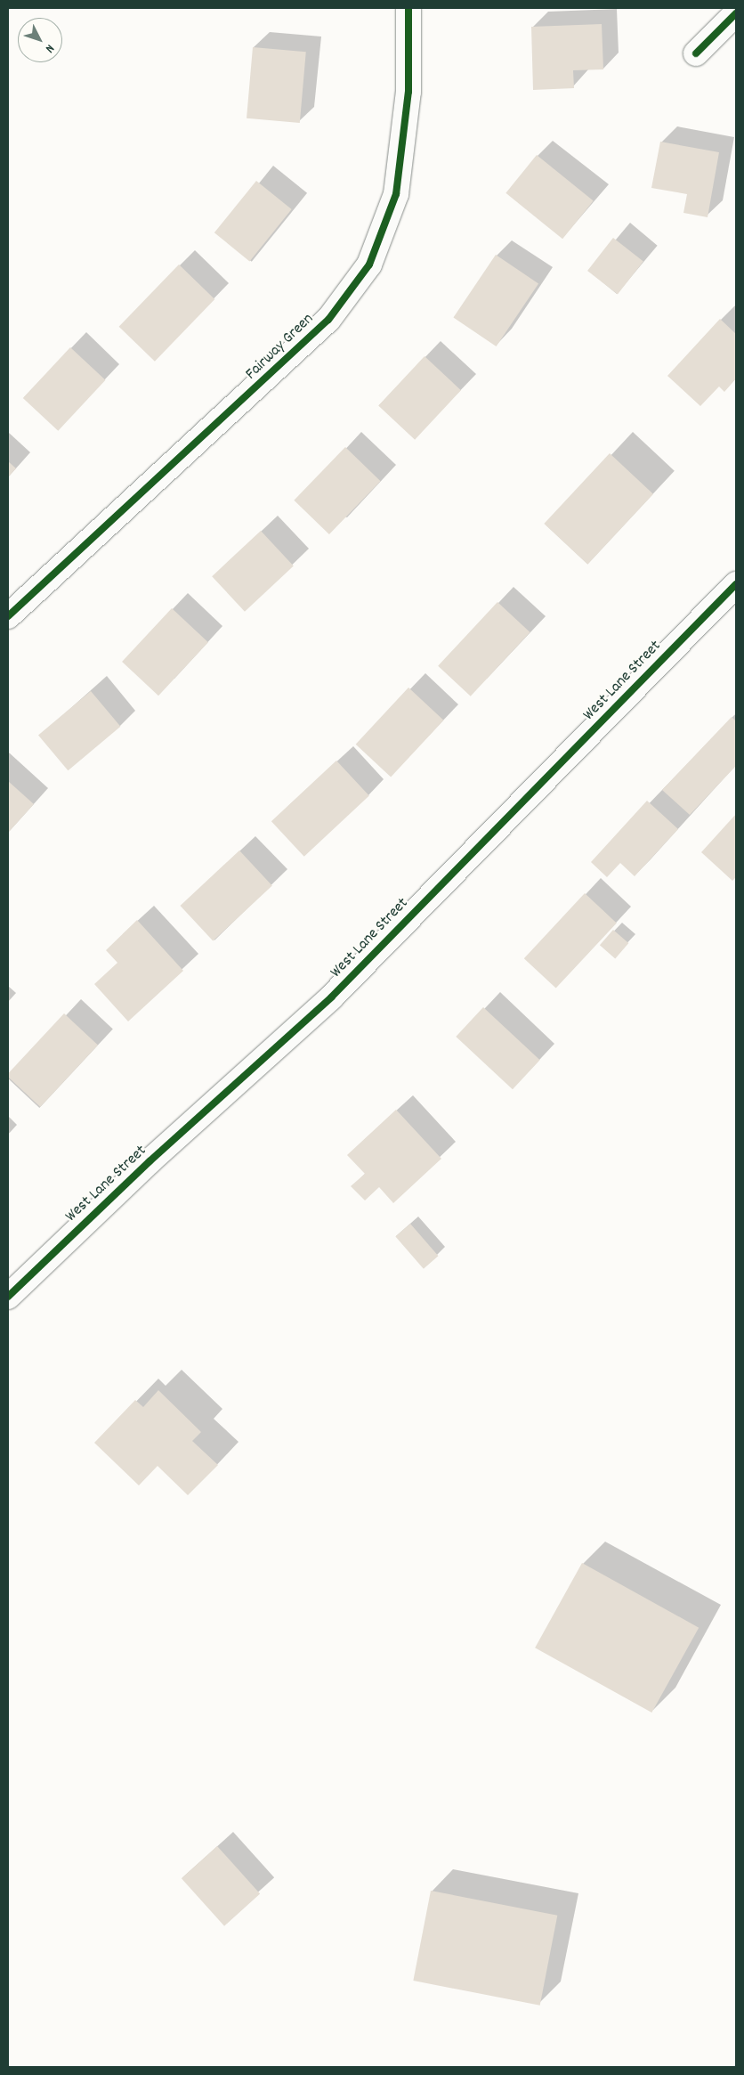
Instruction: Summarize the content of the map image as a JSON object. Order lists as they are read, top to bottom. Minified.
{"streets":{"street":["Fairway Green","West Lane Street"]},"north":"bottom right"}
